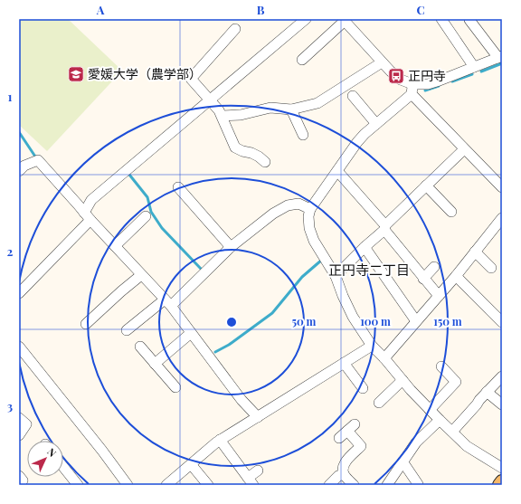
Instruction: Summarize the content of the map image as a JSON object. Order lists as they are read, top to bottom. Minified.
{"districts":["正円寺二丁目"],"places":{"school or university":["愛媛大学（農学部）"],"bus stop":["正円寺"]},"north":"top right","grid":{"columns":["A","B","C"],"rows":["1","2","3"]},"rings":["50 m","100 m","150 m"]}
